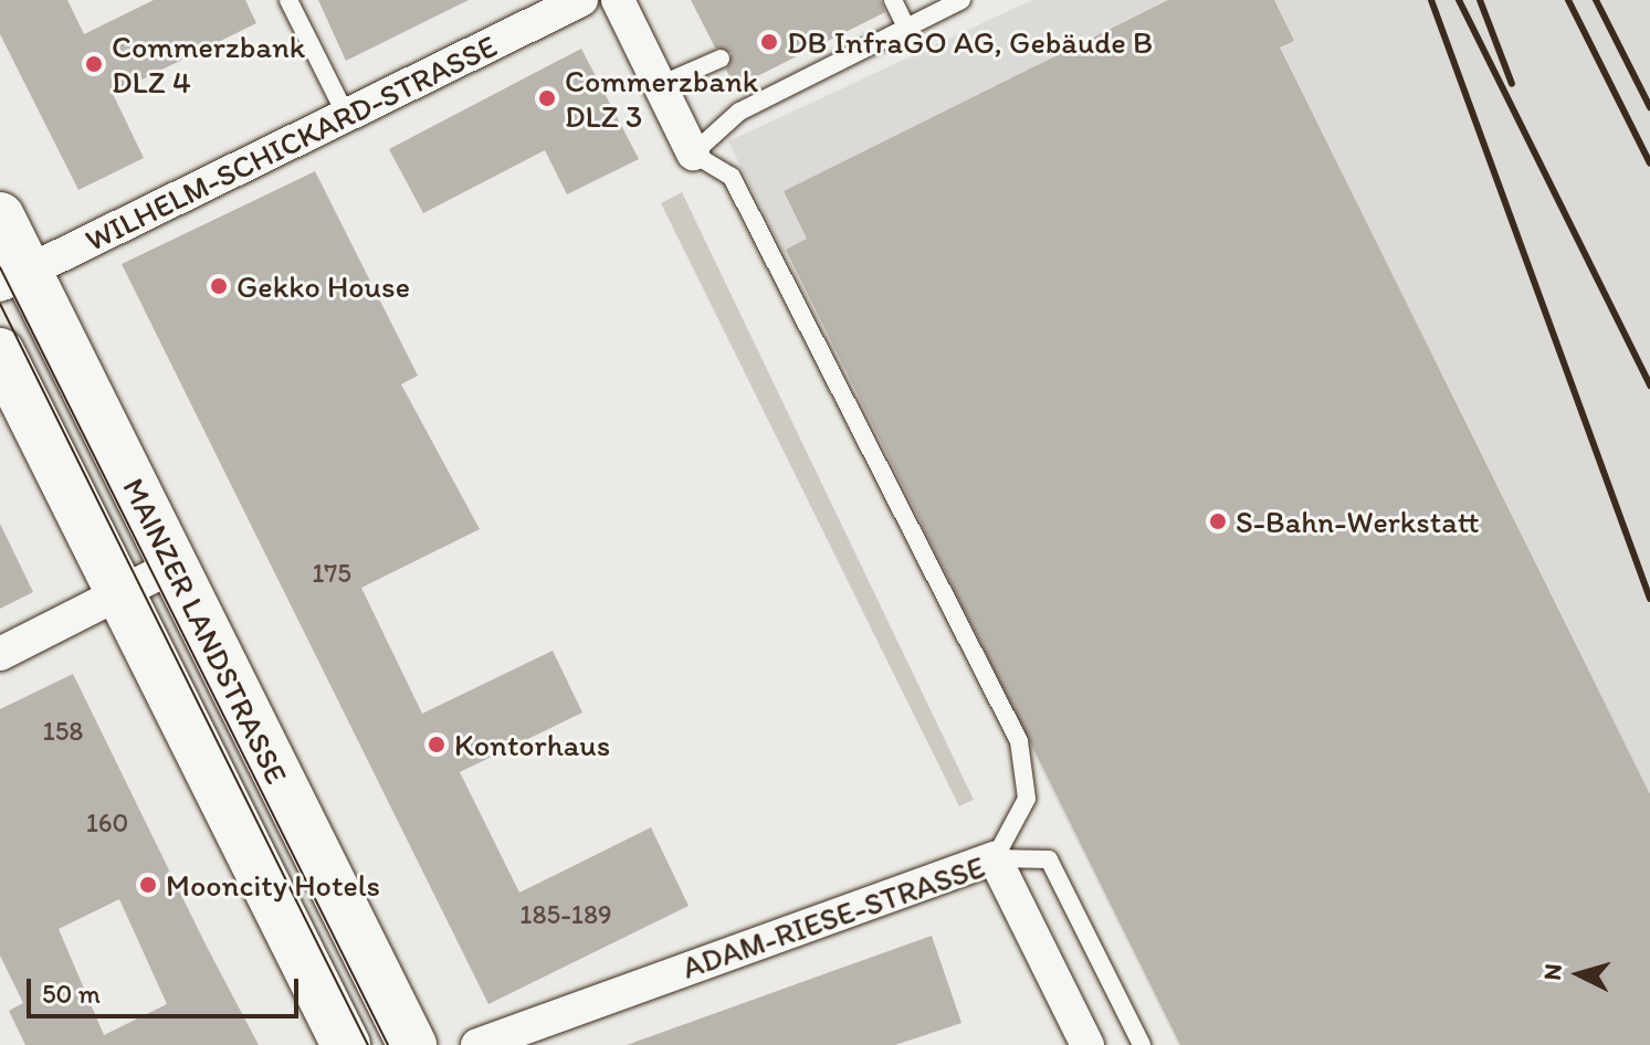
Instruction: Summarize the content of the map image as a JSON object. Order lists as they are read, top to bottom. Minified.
{"streets":{"main road":["MAINZER LANDSTRASSE"],"street":["WILHELM-SCHICKARD-STRASSE","ADAM-RIESE-STRASSE"]},"crossings":[["WILHELM-SCHICKARD-STRASSE","MAINZER LANDSTRASSE"]],"places":["DB InfraGO AG, Gebäude B","Commerzbank DLZ 4","Commerzbank DLZ 3","Gekko House","S-Bahn-Werkstatt","Kontorhaus","Mooncity Hotels"],"house_numbers":["175","158","160","185-189"],"scale_bar":"50 m","north":"left"}
